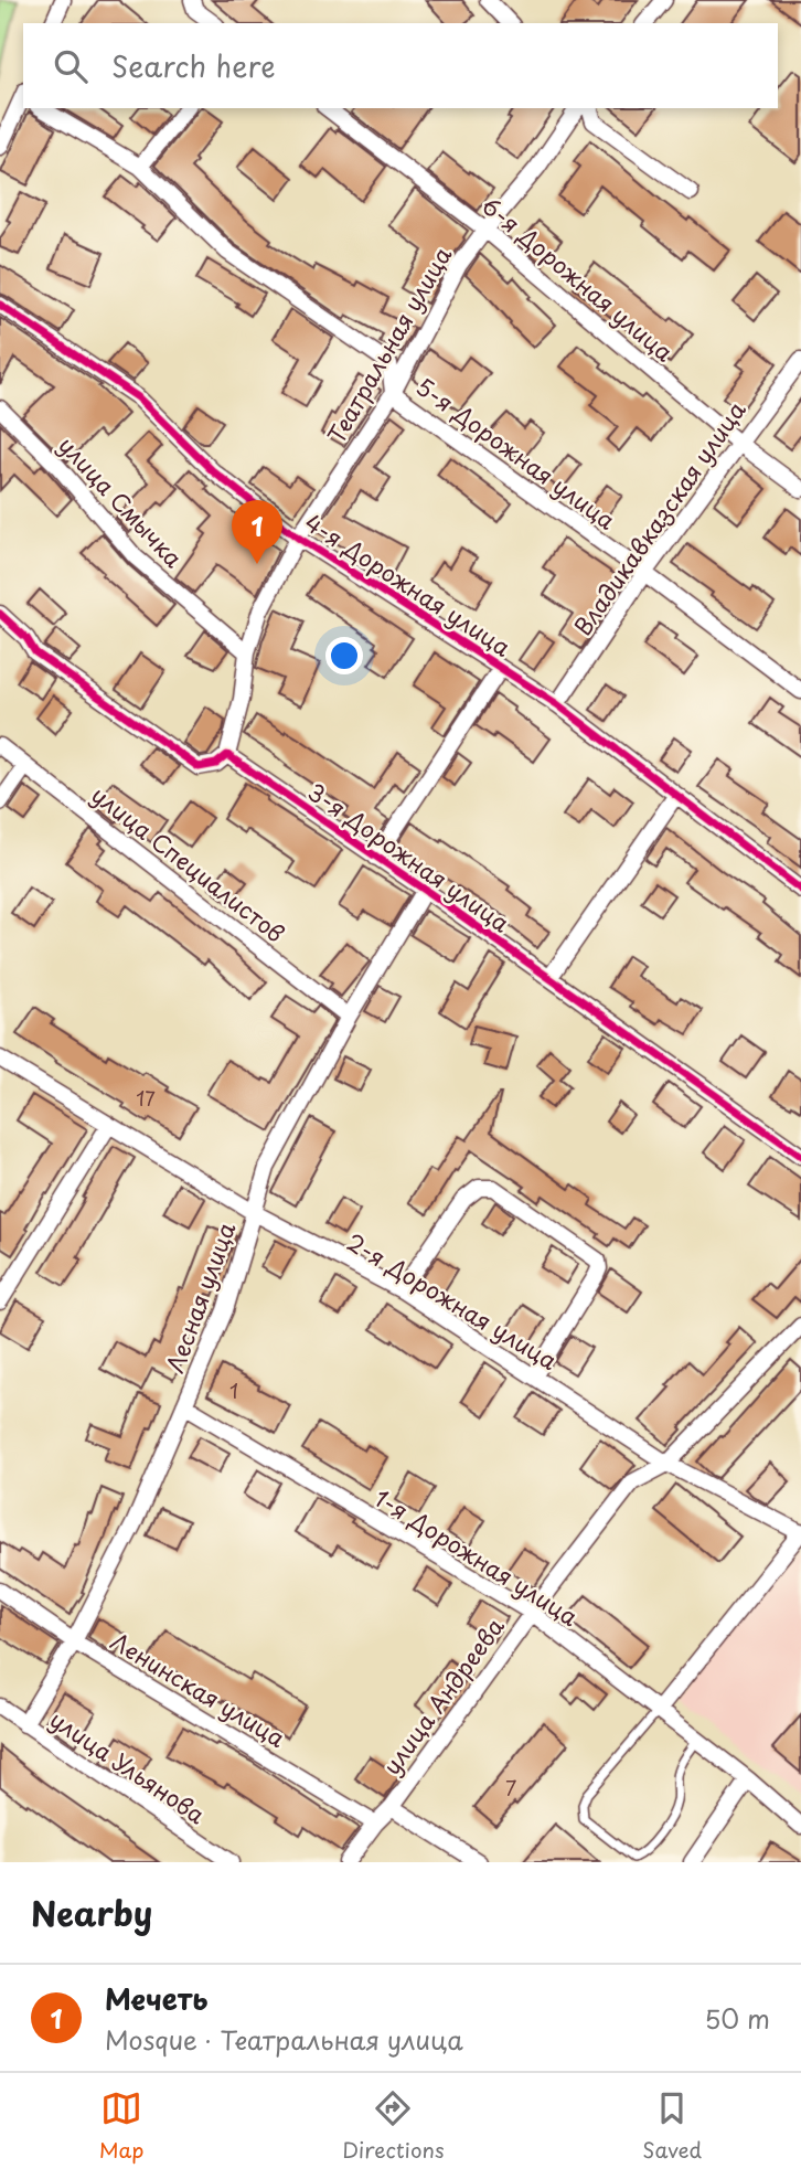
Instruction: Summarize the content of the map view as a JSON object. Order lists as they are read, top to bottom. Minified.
{"streets":{"street":["6-я Дорожная улица","Театральная улица","5-я Дорожная улица","улица Смычка","Владикавказская улица","4-я Дорожная улица","3-я Дорожная улица","улица Специалистов","Лесная улица","2-я Дорожная улица","1-я Дорожная улица","Ленинская улица","улица Андреева","улица Ульянова"]},"crossings":[["6-я Дорожная улица","Театральная улица"],["6-я Дорожная улица","Владикавказская улица"],["Театральная улица","5-я Дорожная улица"],["Театральная улица","улица Смычка"],["Театральная улица","4-я Дорожная улица"],["Театральная улица","3-я Дорожная улица"],["5-я Дорожная улица","Владикавказская улица"],["Владикавказская улица","4-я Дорожная улица"],["3-я Дорожная улица","Лесная улица"],["улица Специалистов","Лесная улица"],["Лесная улица","2-я Дорожная улица"],["Лесная улица","1-я Дорожная улица"],["Лесная улица","Ленинская улица"],["Лесная улица","улица Ульянова"],["2-я Дорожная улица","улица Андреева"],["1-я Дорожная улица","улица Андреева"],["Ленинская улица","улица Андреева"]],"house_numbers":["17","1","7"],"page":{"search":"Search here","pins":"1","heading":"Nearby","list":[{"mark":"1","name":"Мечеть","note":"Mosque · Театральная улица","value":"50 m"}],"nav":["Map","Directions","Saved"]}}
